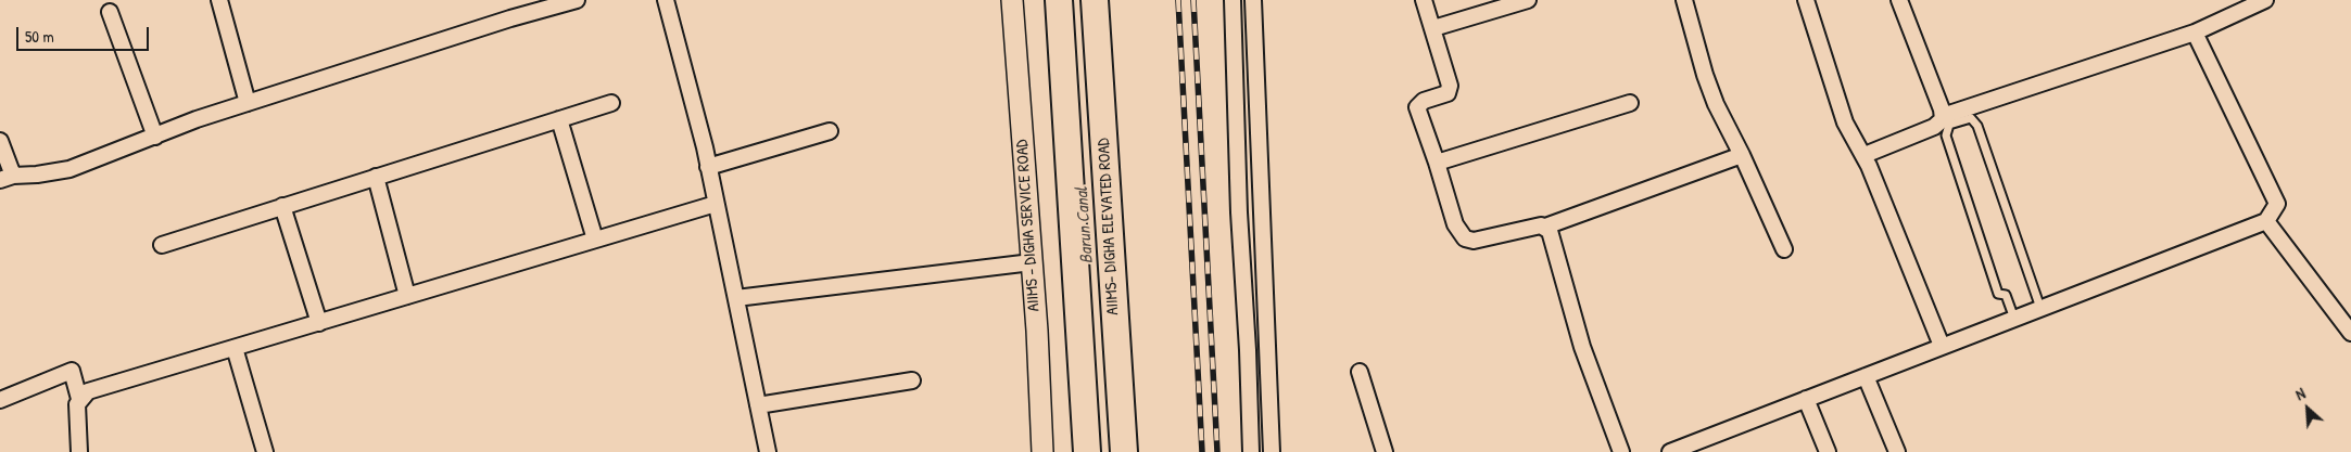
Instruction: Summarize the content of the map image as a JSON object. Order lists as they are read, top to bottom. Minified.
{"streets":{"highway":["AIIMS- DIGHA ELEVATED ROAD"],"main road":["AIIMS - DIGHA SERVICE ROAD"]},"water":["Barun Canal"],"scale_bar":"50 m","north":"top left"}
